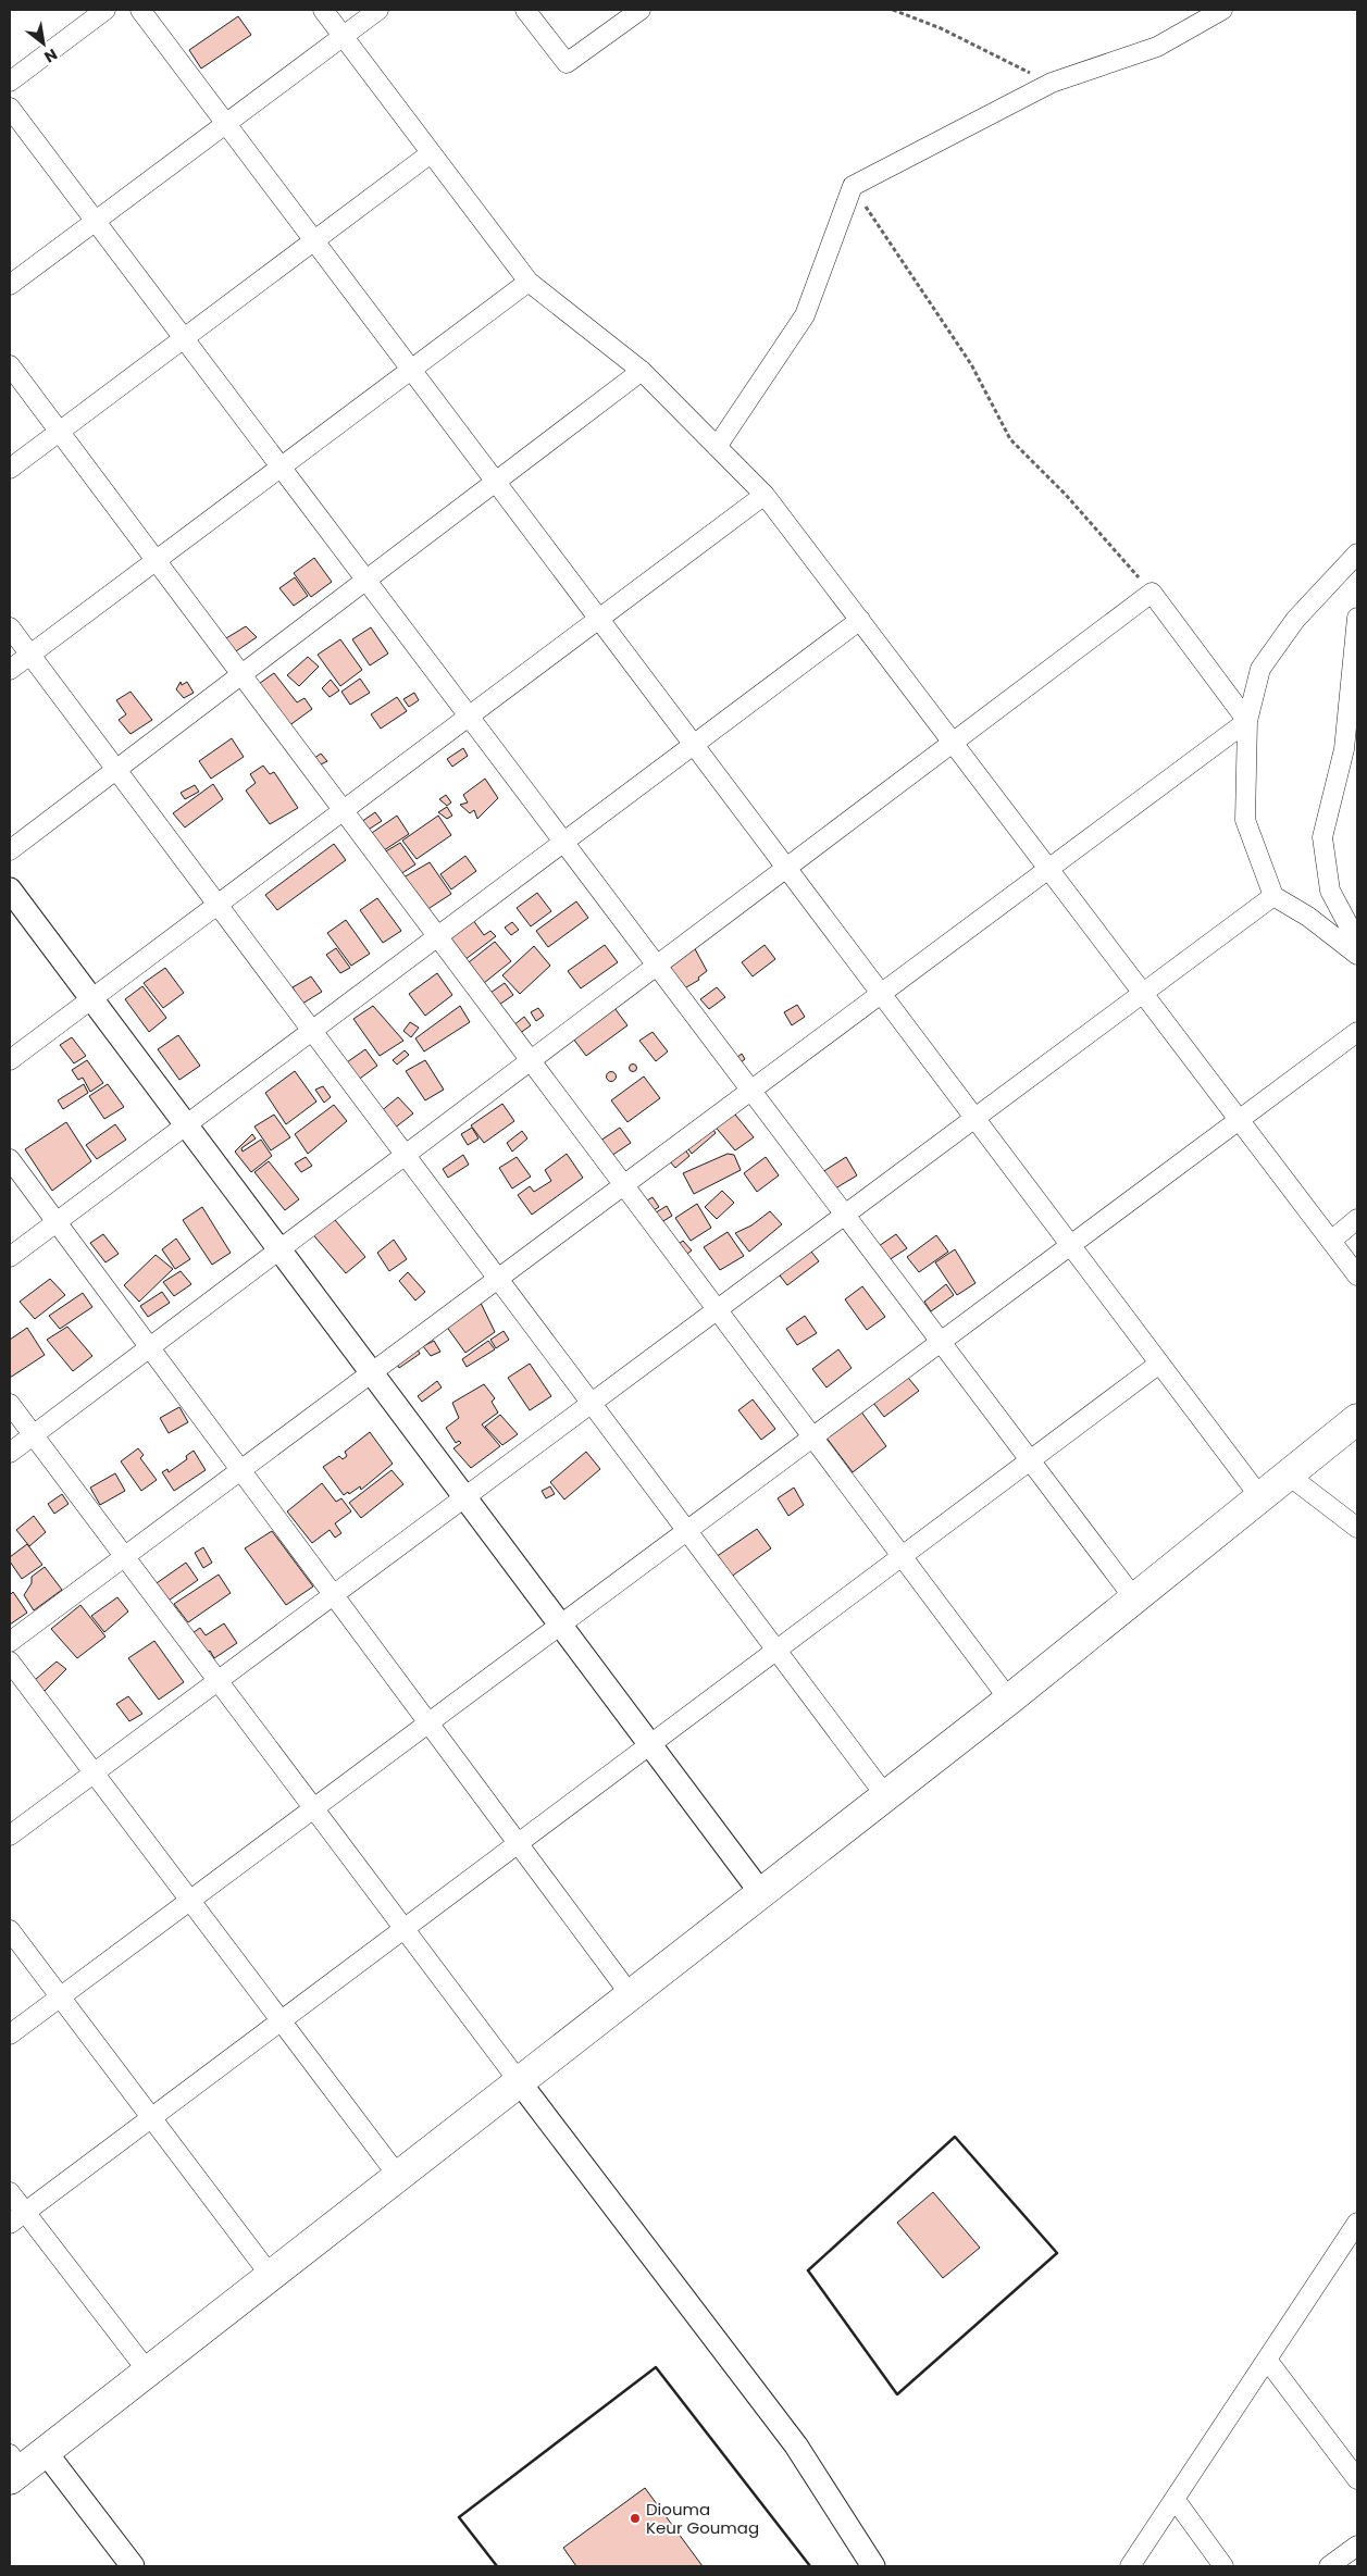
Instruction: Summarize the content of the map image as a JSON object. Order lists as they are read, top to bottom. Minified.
{"places":["Diouma Keur Goumag"],"north":"bottom right"}
